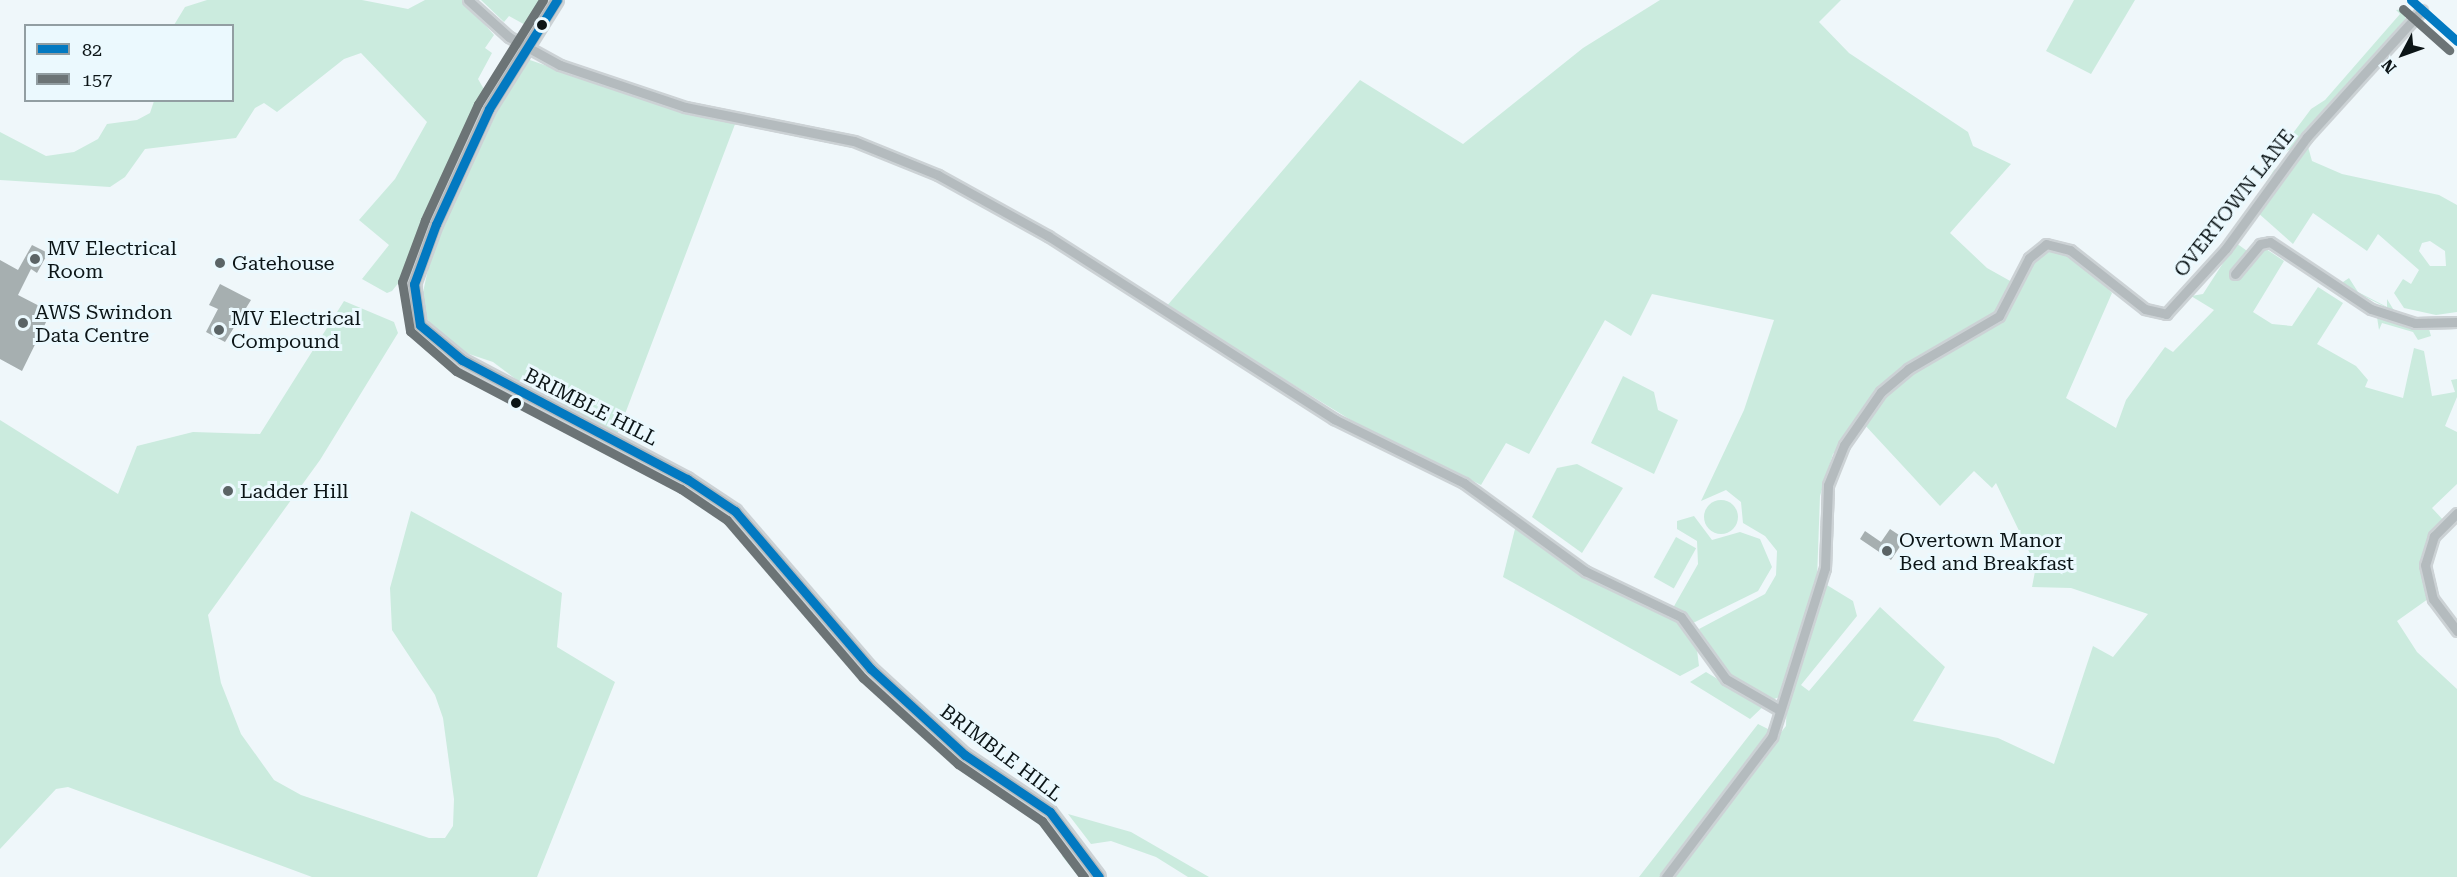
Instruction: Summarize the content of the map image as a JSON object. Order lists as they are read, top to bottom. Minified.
{"streets":{"main road":["BRIMBLE HILL"],"street":["OVERTOWN LANE"]},"places":["MV Electrical Room","Gatehouse","AWS Swindon Data Centre","MV Electrical Compound","Ladder Hill","Overtown Manor Bed and Breakfast"],"lines":["transit line 82","transit line 157"],"legend":["82","157"],"north":"bottom left"}
